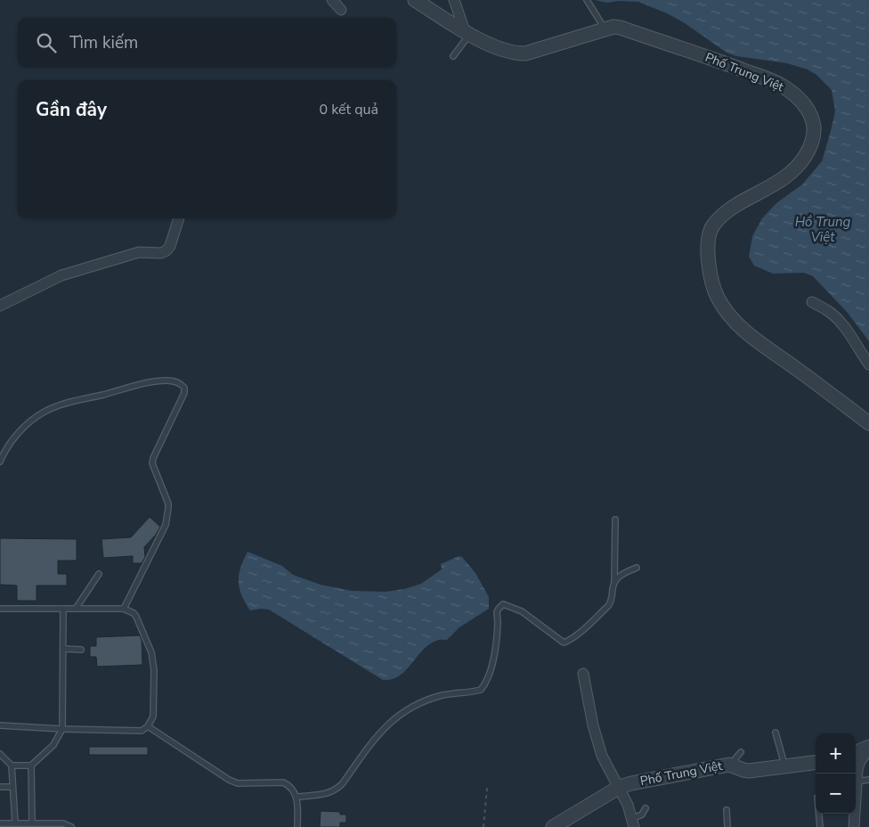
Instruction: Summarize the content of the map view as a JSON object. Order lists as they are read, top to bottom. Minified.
{"streets":{"street":["Phố Trung Việt"]},"water":["Hồ Trung Việt"],"page":{"search":"Tìm kiếm","heading":["Gần đây","0 kết quả"],"map_buttons":["+","−"]}}
